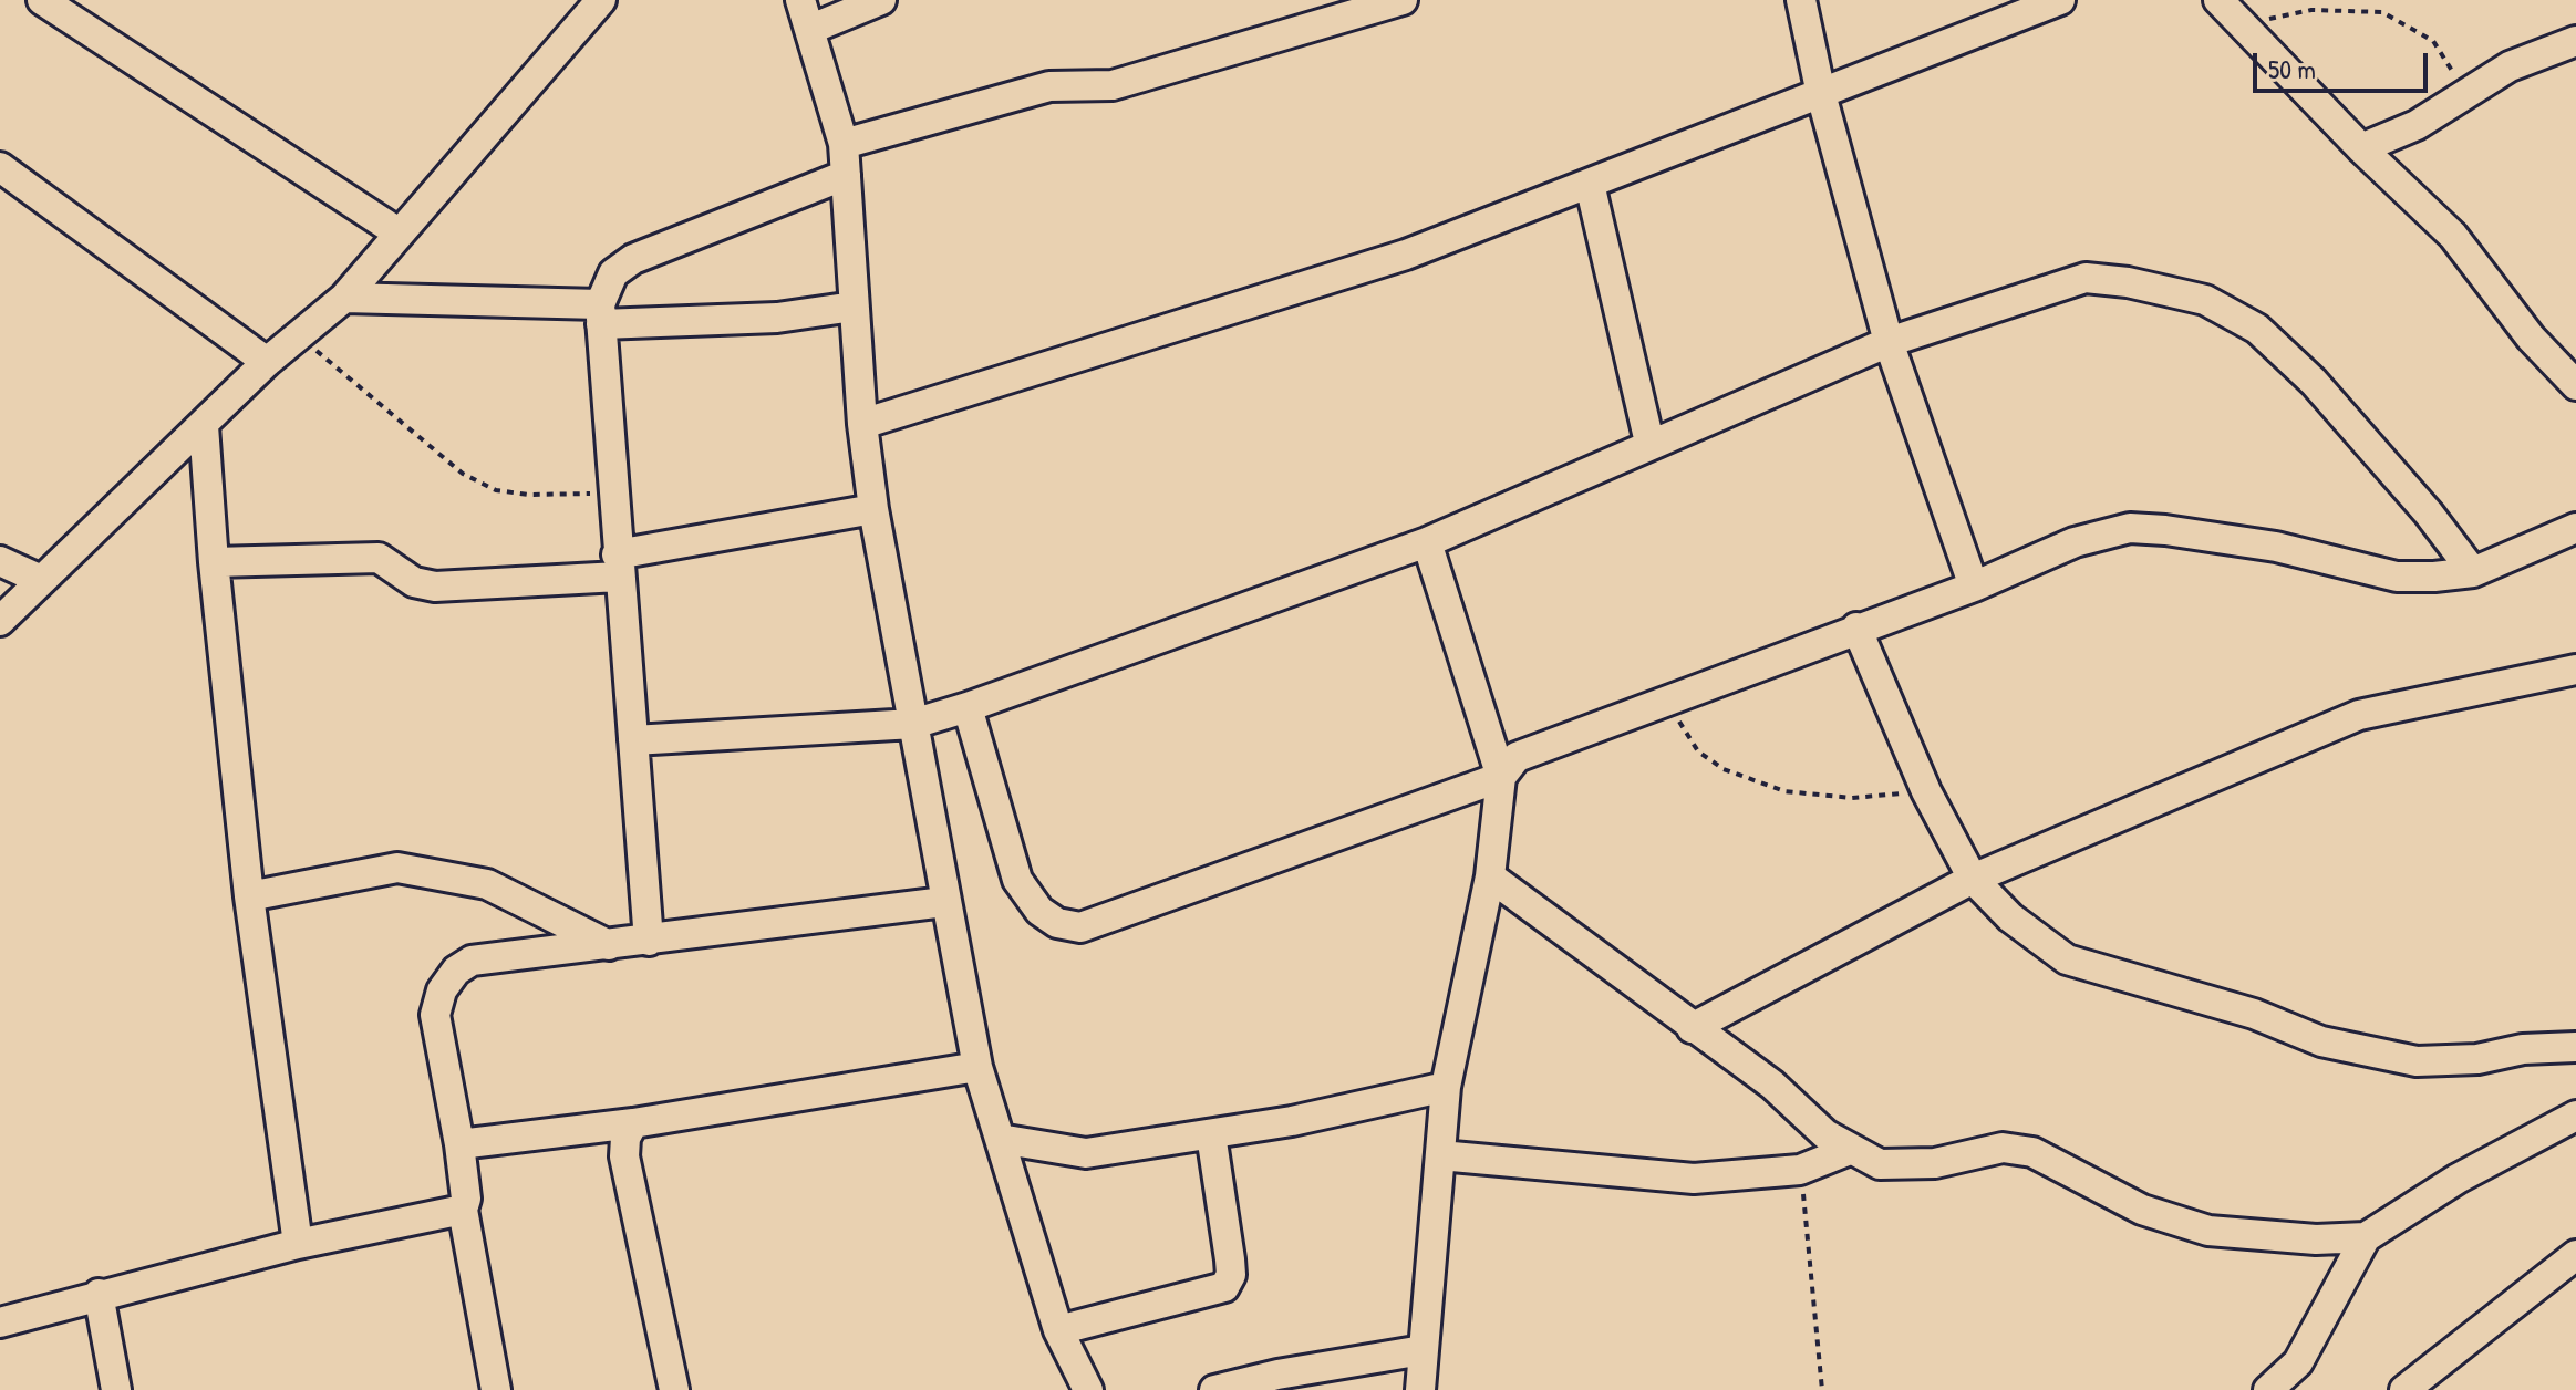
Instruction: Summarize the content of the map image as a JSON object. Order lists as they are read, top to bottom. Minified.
{"scale_bar":"50 m"}
